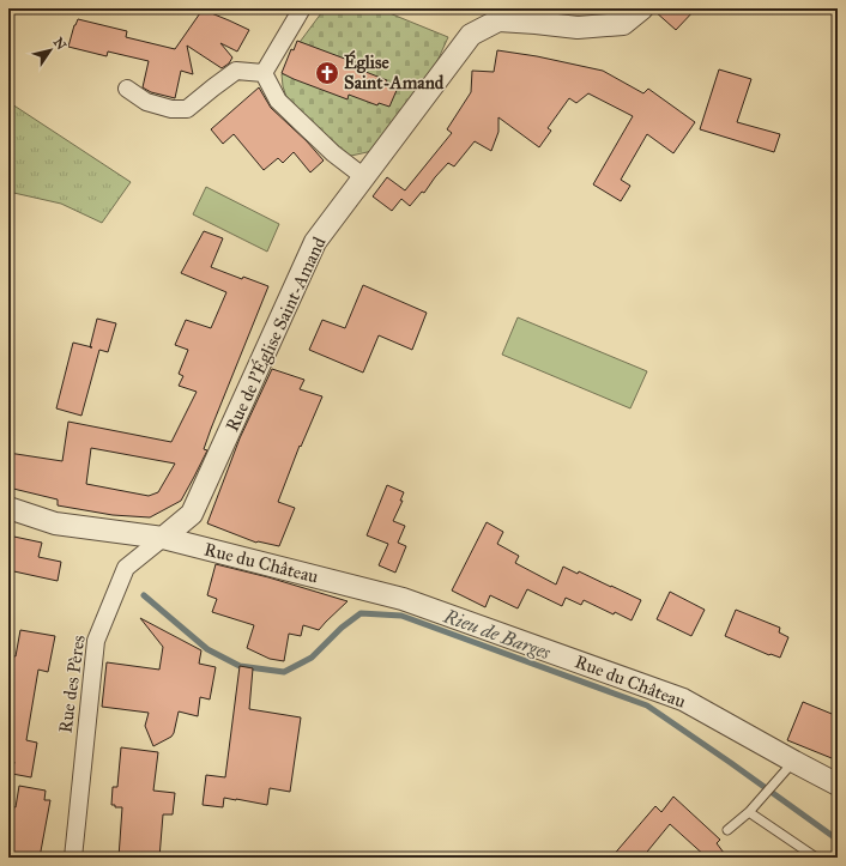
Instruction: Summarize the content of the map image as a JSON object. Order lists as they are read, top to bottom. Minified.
{"streets":{"street":["Rue de l'Église Saint-Amand","Rue du Château","Rue des Pères"]},"crossings":[["Rue de l'Église Saint-Amand","Rue du Château"],["Rue de l'Église Saint-Amand","Rue des Pères"],["Rue du Château","Rue des Pères"]],"water":["Rieu de Barges"],"places":{"church":["Église Saint-Amand"]},"north":"top right"}
